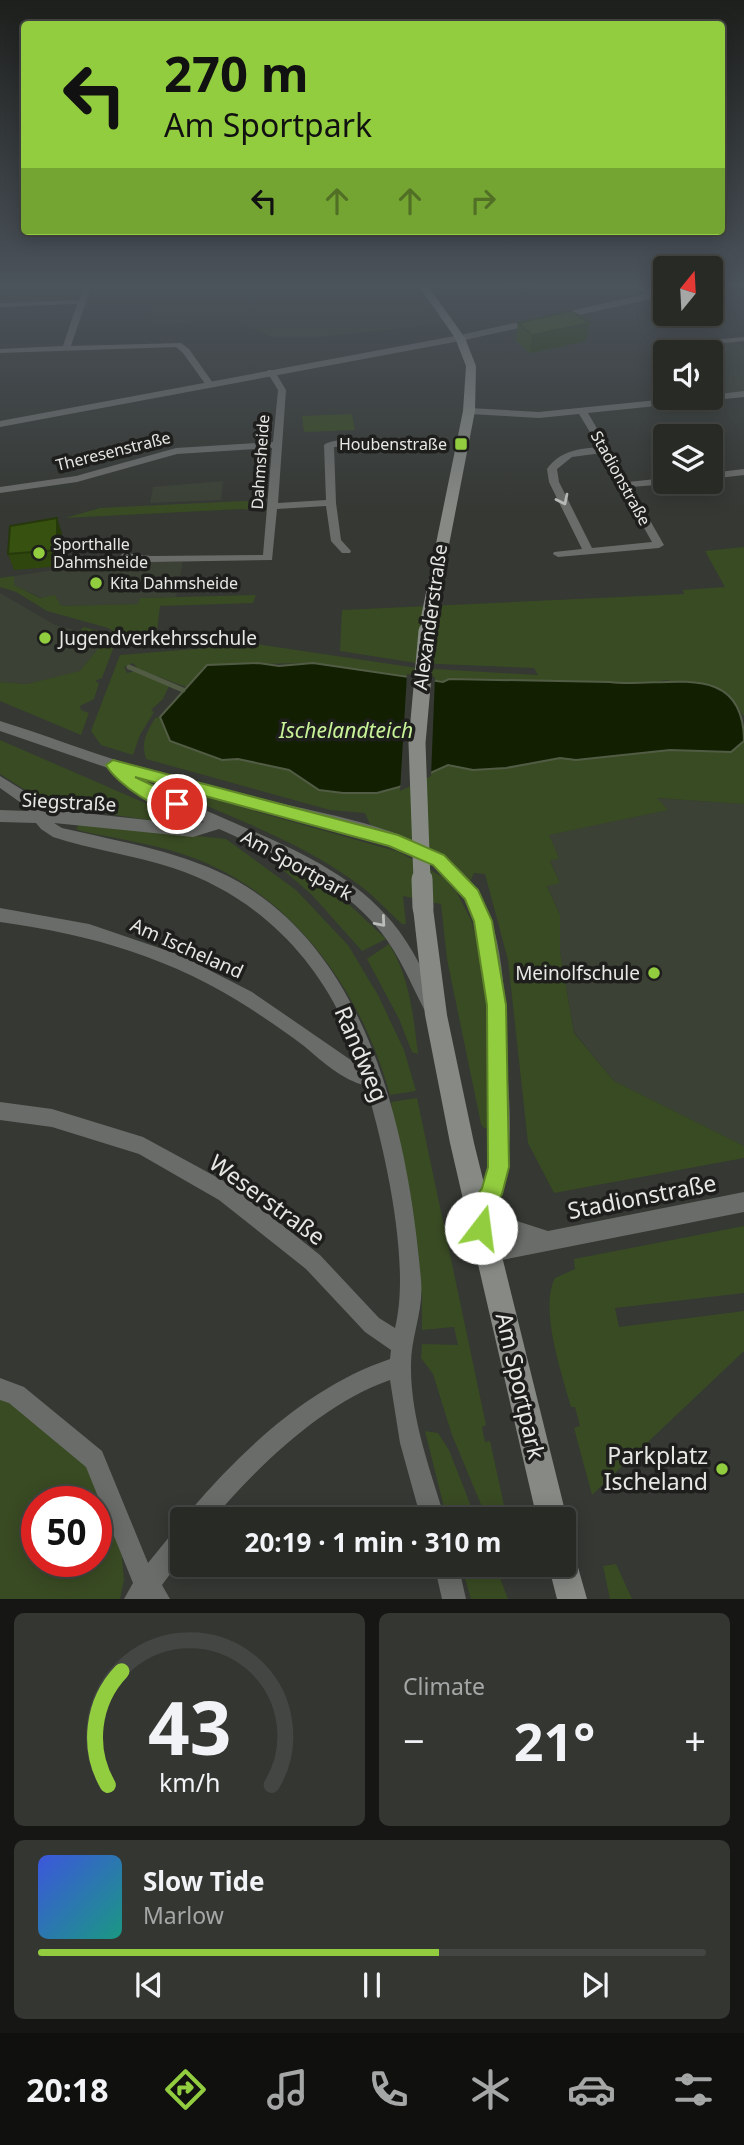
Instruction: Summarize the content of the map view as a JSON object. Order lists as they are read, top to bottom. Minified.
{"streets":{"main road":["Alexanderstraße","Am Sportpark"],"street":["Theresenstraße","Dahmsheide","Stadionstraße","Siegstraße","Am Ischeland","Randweg","Weserstraße"]},"crossings":[["Theresenstraße","Dahmsheide"],["Stadionstraße","Alexanderstraße"],["Stadionstraße","Am Sportpark"],["Alexanderstraße","Am Sportpark"],["Siegstraße","Am Sportpark"],["Siegstraße","Randweg"],["Am Ischeland","Randweg"],["Randweg","Weserstraße"]],"water":["Ischelandteich"],"places":{"transit":["Houbenstraße"],"other":["Sporthalle Dahmsheide","Kita Dahmsheide","Jugendverkehrsschule","Meinolfschule","Parkplatz Ischeland"]},"north":"top","page":{"turn":["270 m","Am Sportpark"],"limit":"50","trip":"20:19 · 1 min · 310 m","tile":"Climate","heat":["−","21°","+"],"song":["Slow Tide","Marlow"],"tabs":"20:18","gauge":["43","km/h"]}}
